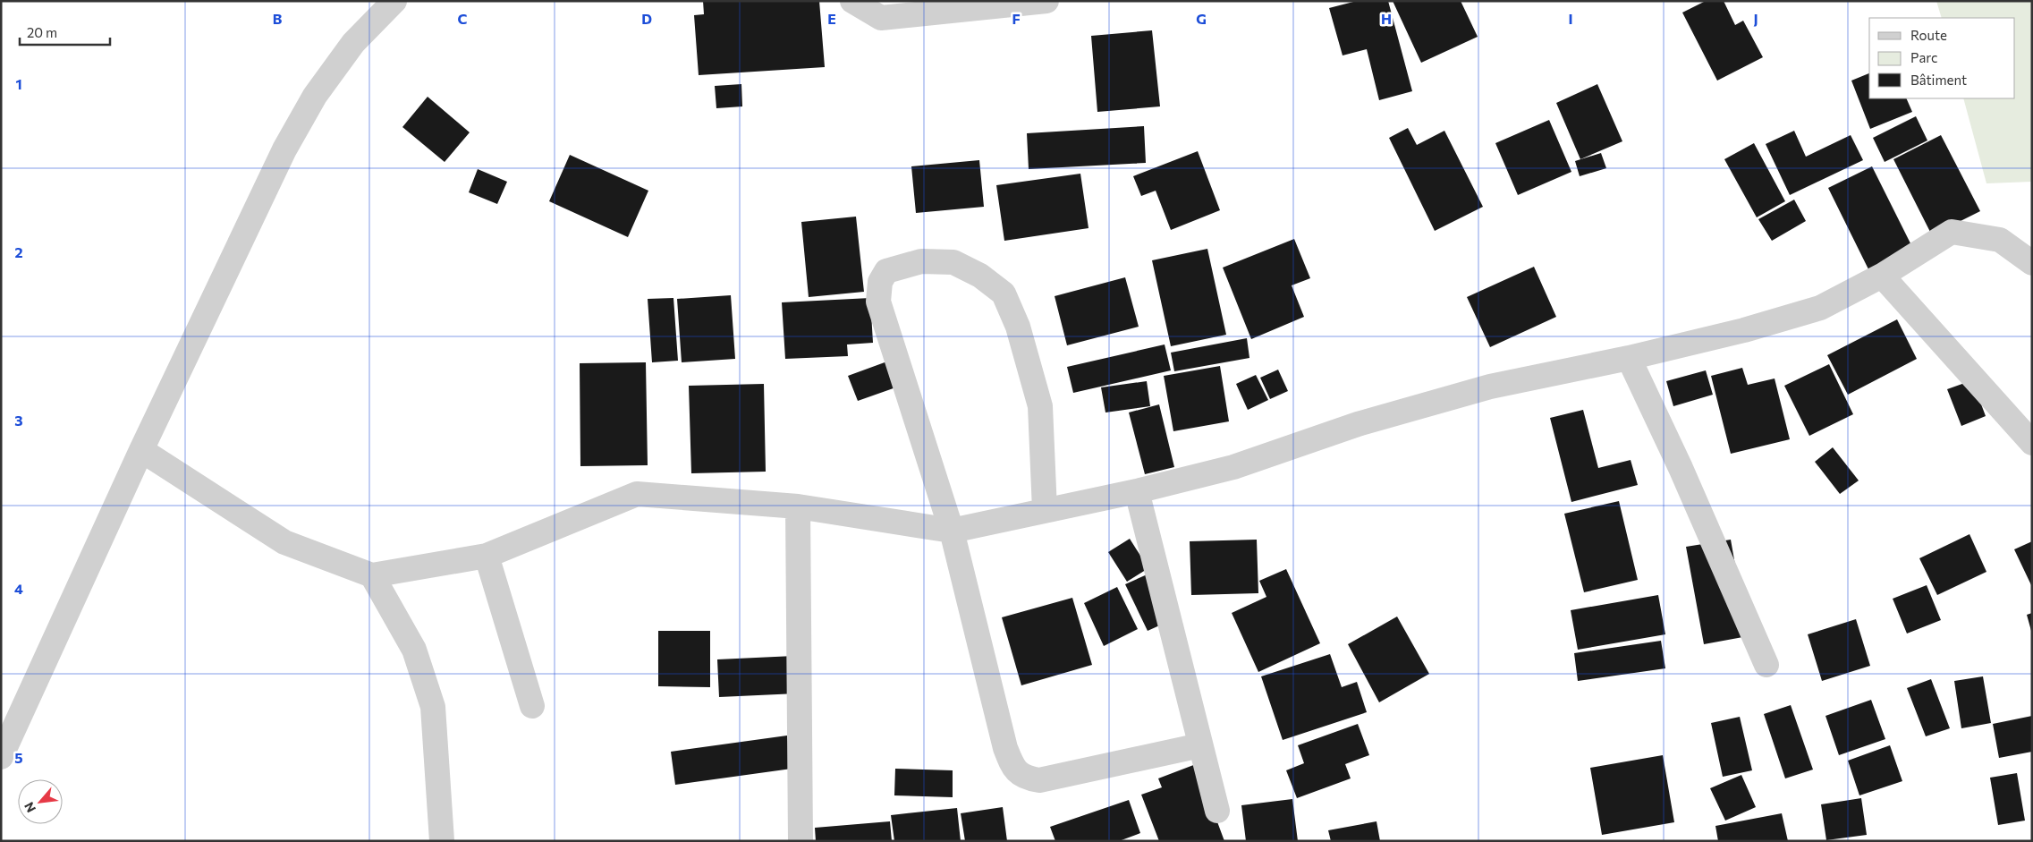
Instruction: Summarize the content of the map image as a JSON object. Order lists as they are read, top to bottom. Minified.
{"legend":["Route","Parc","Bâtiment"],"scale_bar":"20 m","north":"bottom left","grid":{"columns":["B","C","D","E","F","G","H","I","J"],"rows":["1","2","3","4","5"]}}
